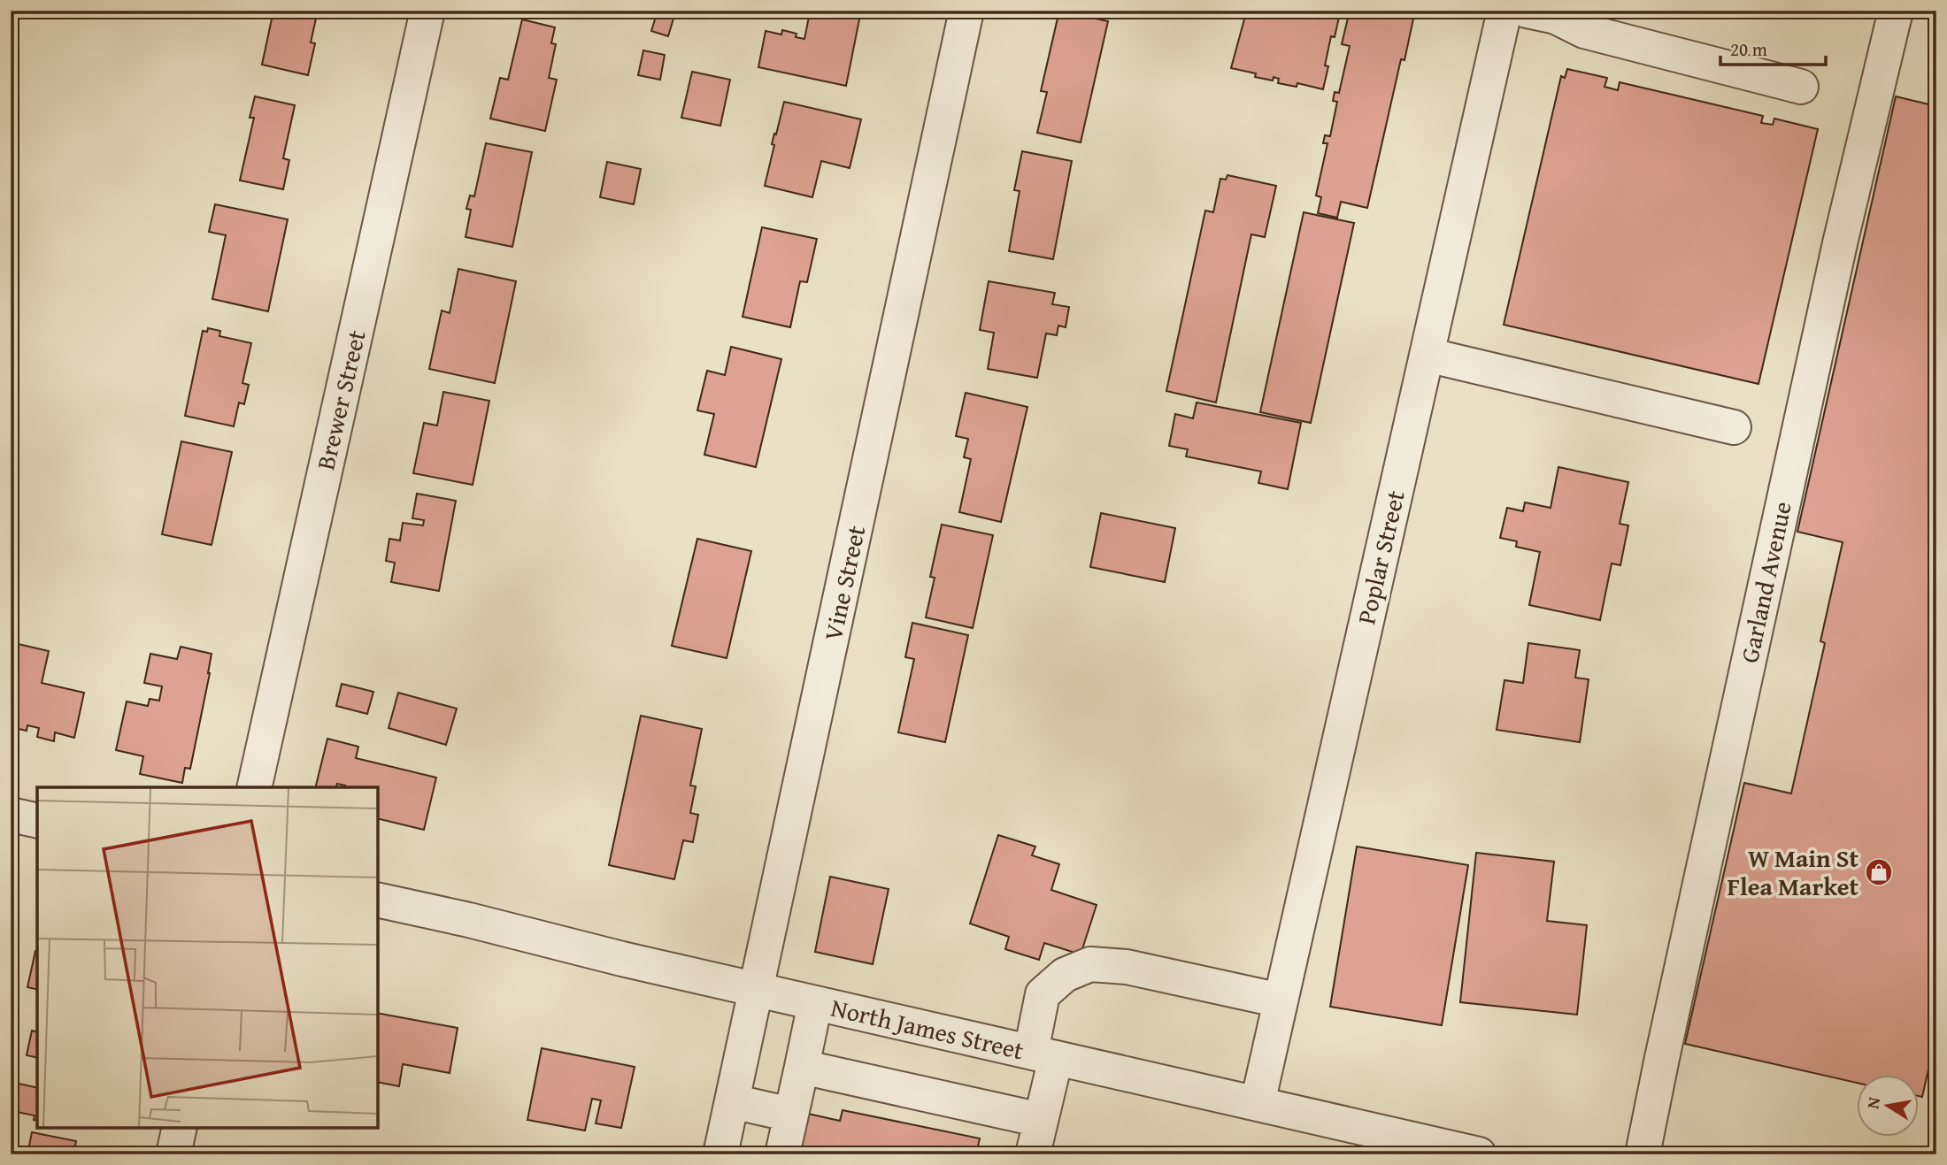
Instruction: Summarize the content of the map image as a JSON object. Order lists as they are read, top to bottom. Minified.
{"streets":{"street":["Brewer Street","Poplar Street","Garland Avenue","Vine Street","North James Street"]},"crossings":[["Poplar Street","North James Street"],["Vine Street","North James Street"]],"places":{"shop":["W Main St Flea Market"]},"scale_bar":"20 m","north":"left"}
